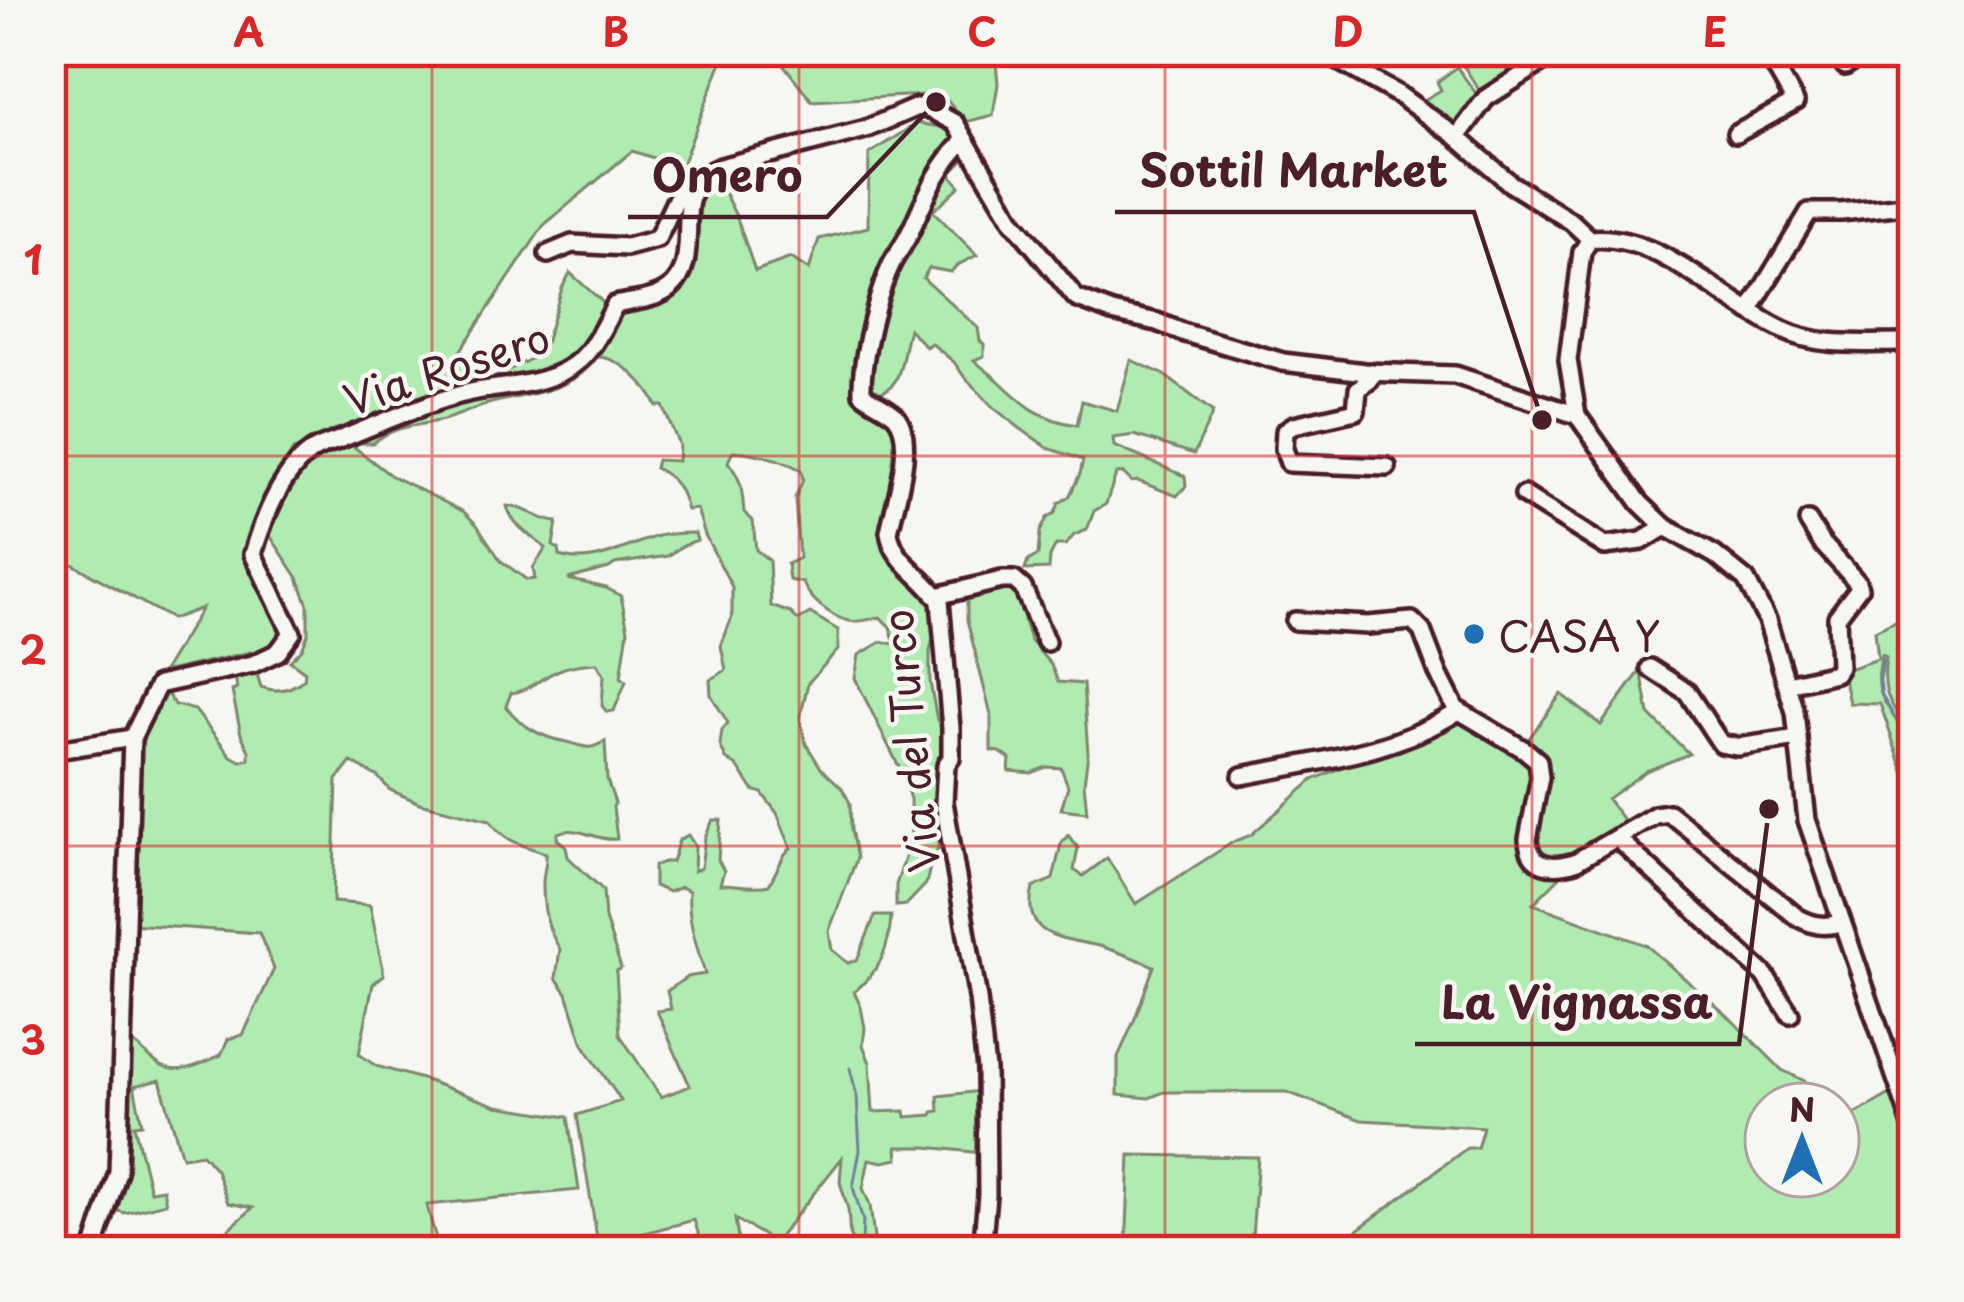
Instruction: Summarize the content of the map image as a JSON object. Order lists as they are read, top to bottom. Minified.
{"streets":{"street":["Via Rosero","Via del Turco"]},"places":["Omero","Sottil Market","CASA Y","La Vignassa"],"north":"top","grid":{"columns":["A","B","C","D","E"],"rows":["1","2","3"]}}
